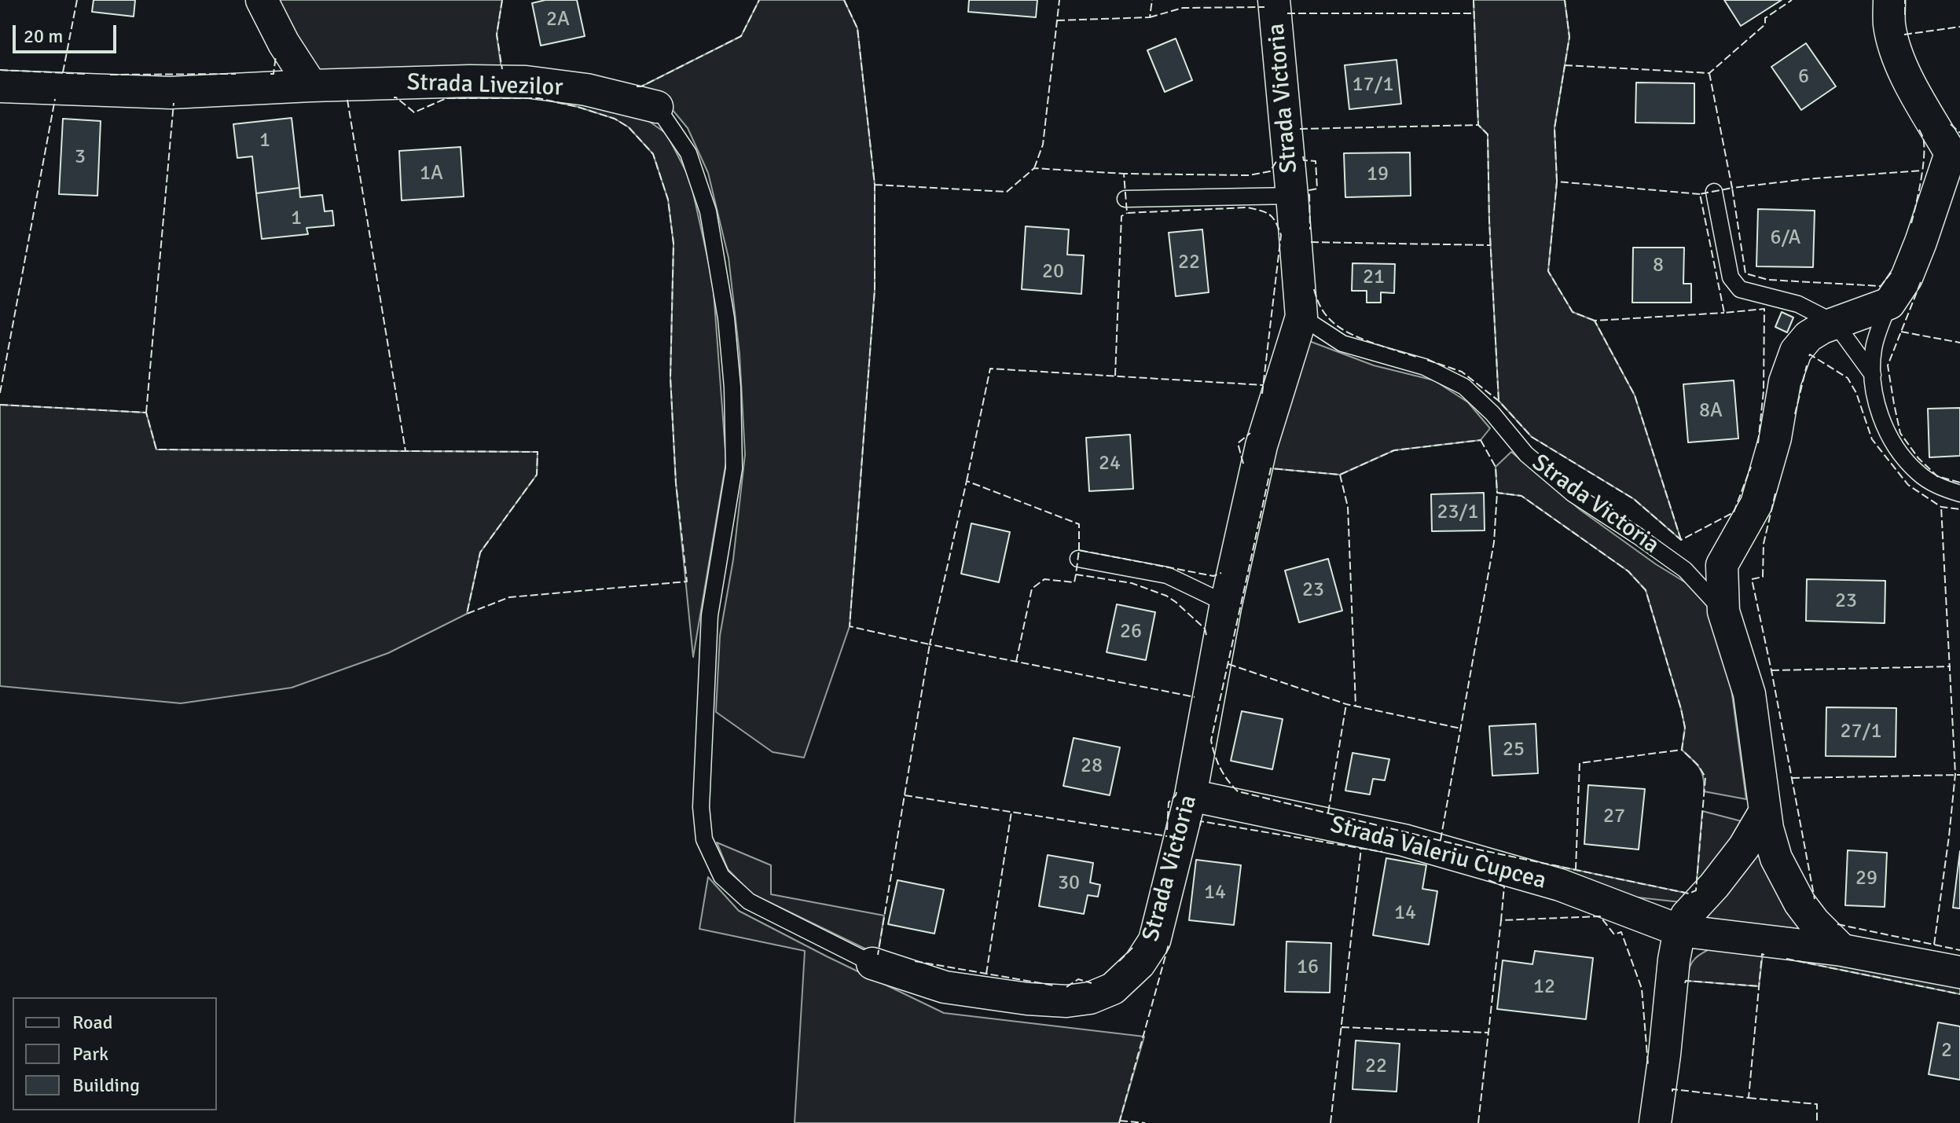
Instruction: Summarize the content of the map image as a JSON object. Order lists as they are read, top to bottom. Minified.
{"streets":{"street":["Strada Livezilor","Strada Victoria","Strada Valeriu Cupcea"]},"crossings":[["Strada Victoria","Strada Valeriu Cupcea"]],"house_numbers":["2A","6","17/1","1","3","1A","19","1","6/A","22","8","20","21","8A","24","23/1","23","23","26","27/1","25","28","27","29","30","14","14","16","12","2","22"],"legend":["Road","Park","Building"],"scale_bar":"20 m"}
